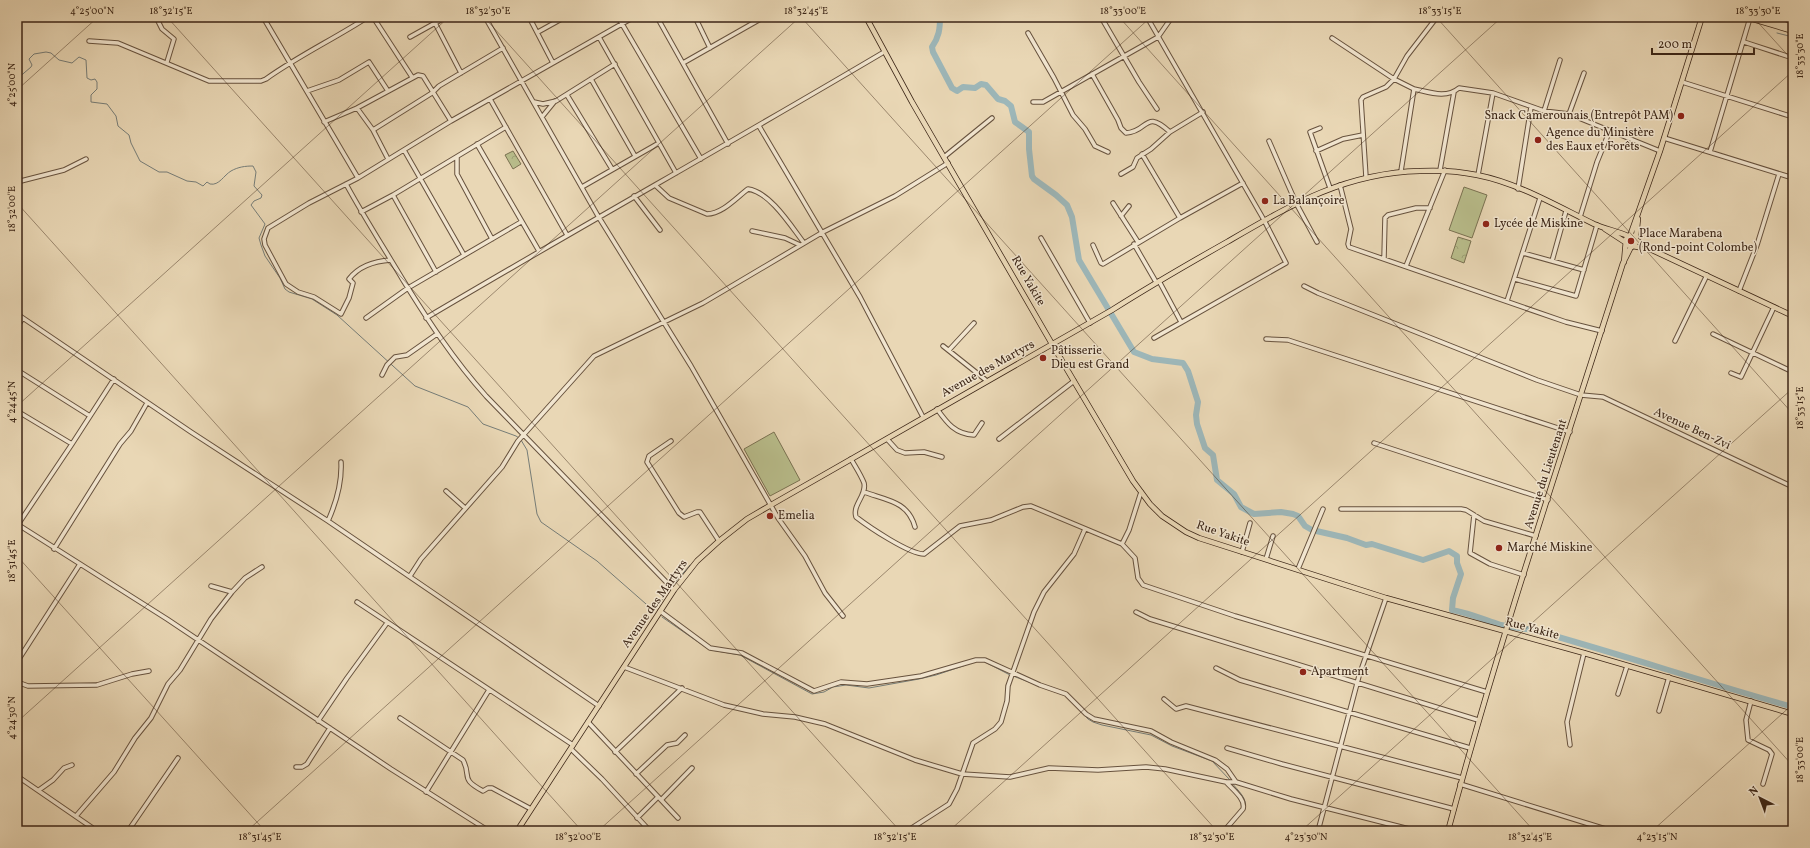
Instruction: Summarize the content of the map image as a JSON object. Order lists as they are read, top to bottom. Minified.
{"streets":{"main road":["Rue Yakite","Avenue des Martyrs","Avenue du Lieutenant"],"street":["Avenue Ben-Zvi"]},"crossings":[["Rue Yakite","Avenue des Martyrs"],["Rue Yakite","Avenue du Lieutenant"],["Avenue des Martyrs","Avenue du Lieutenant"],["Avenue Ben-Zvi","Avenue du Lieutenant"]],"places":["Snack Camerounais (Entrepôt PAM)","Agence du Ministère des Eaux et Forêts","La Balançoire","Lycée de Miskine","Place Marabena (Rond-point Colombe)","Pâtisserie Dieu est Grand","Emelia","Marché Miskine","Apartment"],"scale_bar":"200 m","north":"top left","coordinates":["4°25'00\"N","18°32'15\"E","18°32'30\"E","18°32'45\"E","18°33'00\"E","18°33'15\"E","18°33'30\"E","18°32'00\"E","4°24'45\"N","18°31'45\"E","4°24'30\"N","4°23'30\"N","4°23'15\"N"]}
